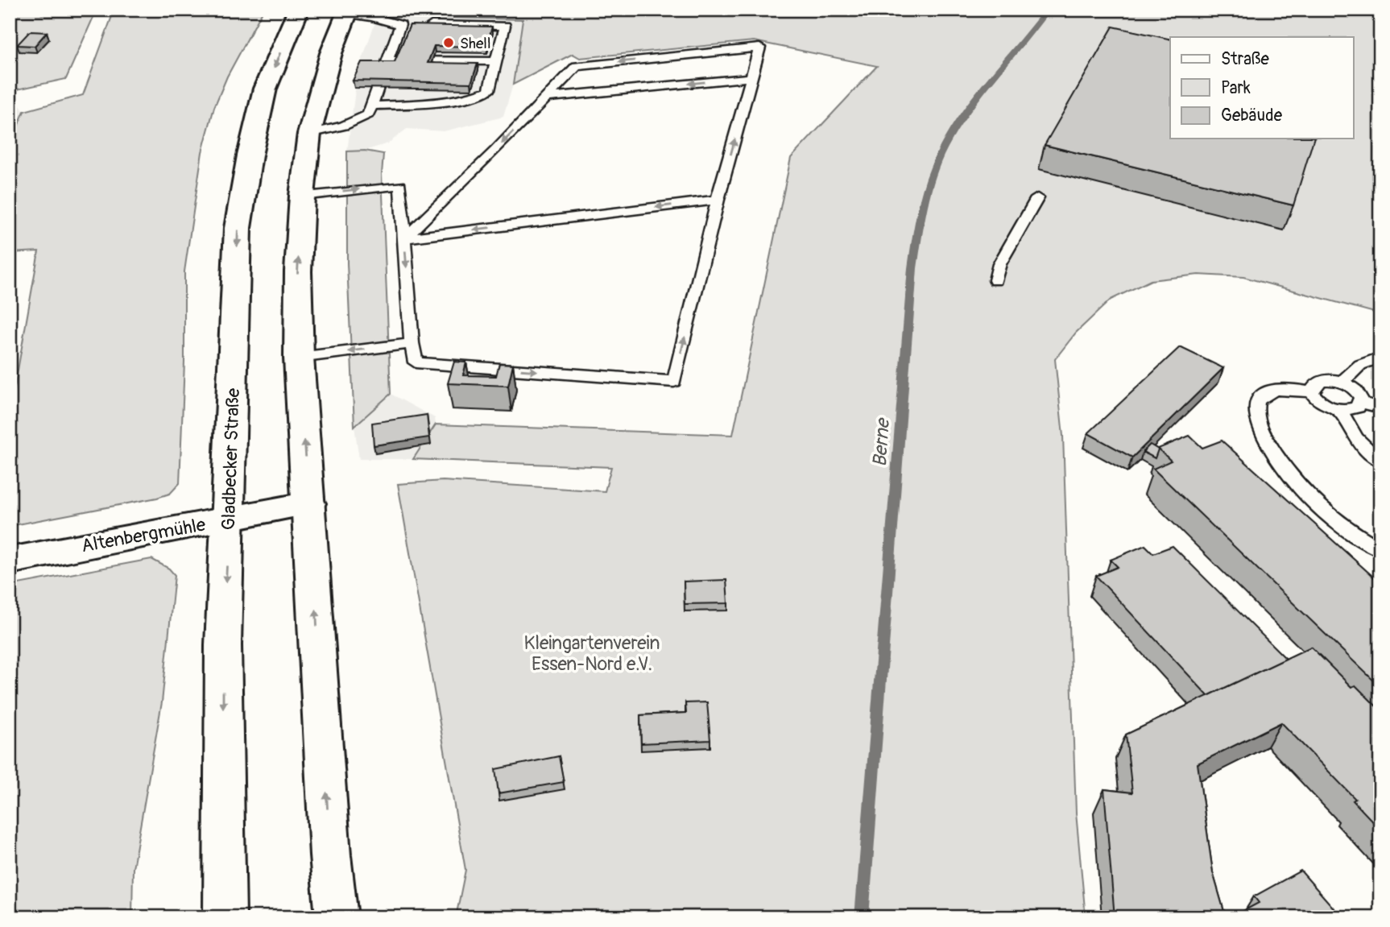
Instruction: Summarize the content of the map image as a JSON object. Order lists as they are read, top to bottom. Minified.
{"streets":{"main road":["Gladbecker Straße","Altenbergmühle"]},"crossings":[["Gladbecker Straße","Altenbergmühle"]],"water":["Berne"],"parks":["Kleingartenverein Essen-Nord e.V."],"places":["Shell"],"legend":["Straße","Park","Gebäude"]}
